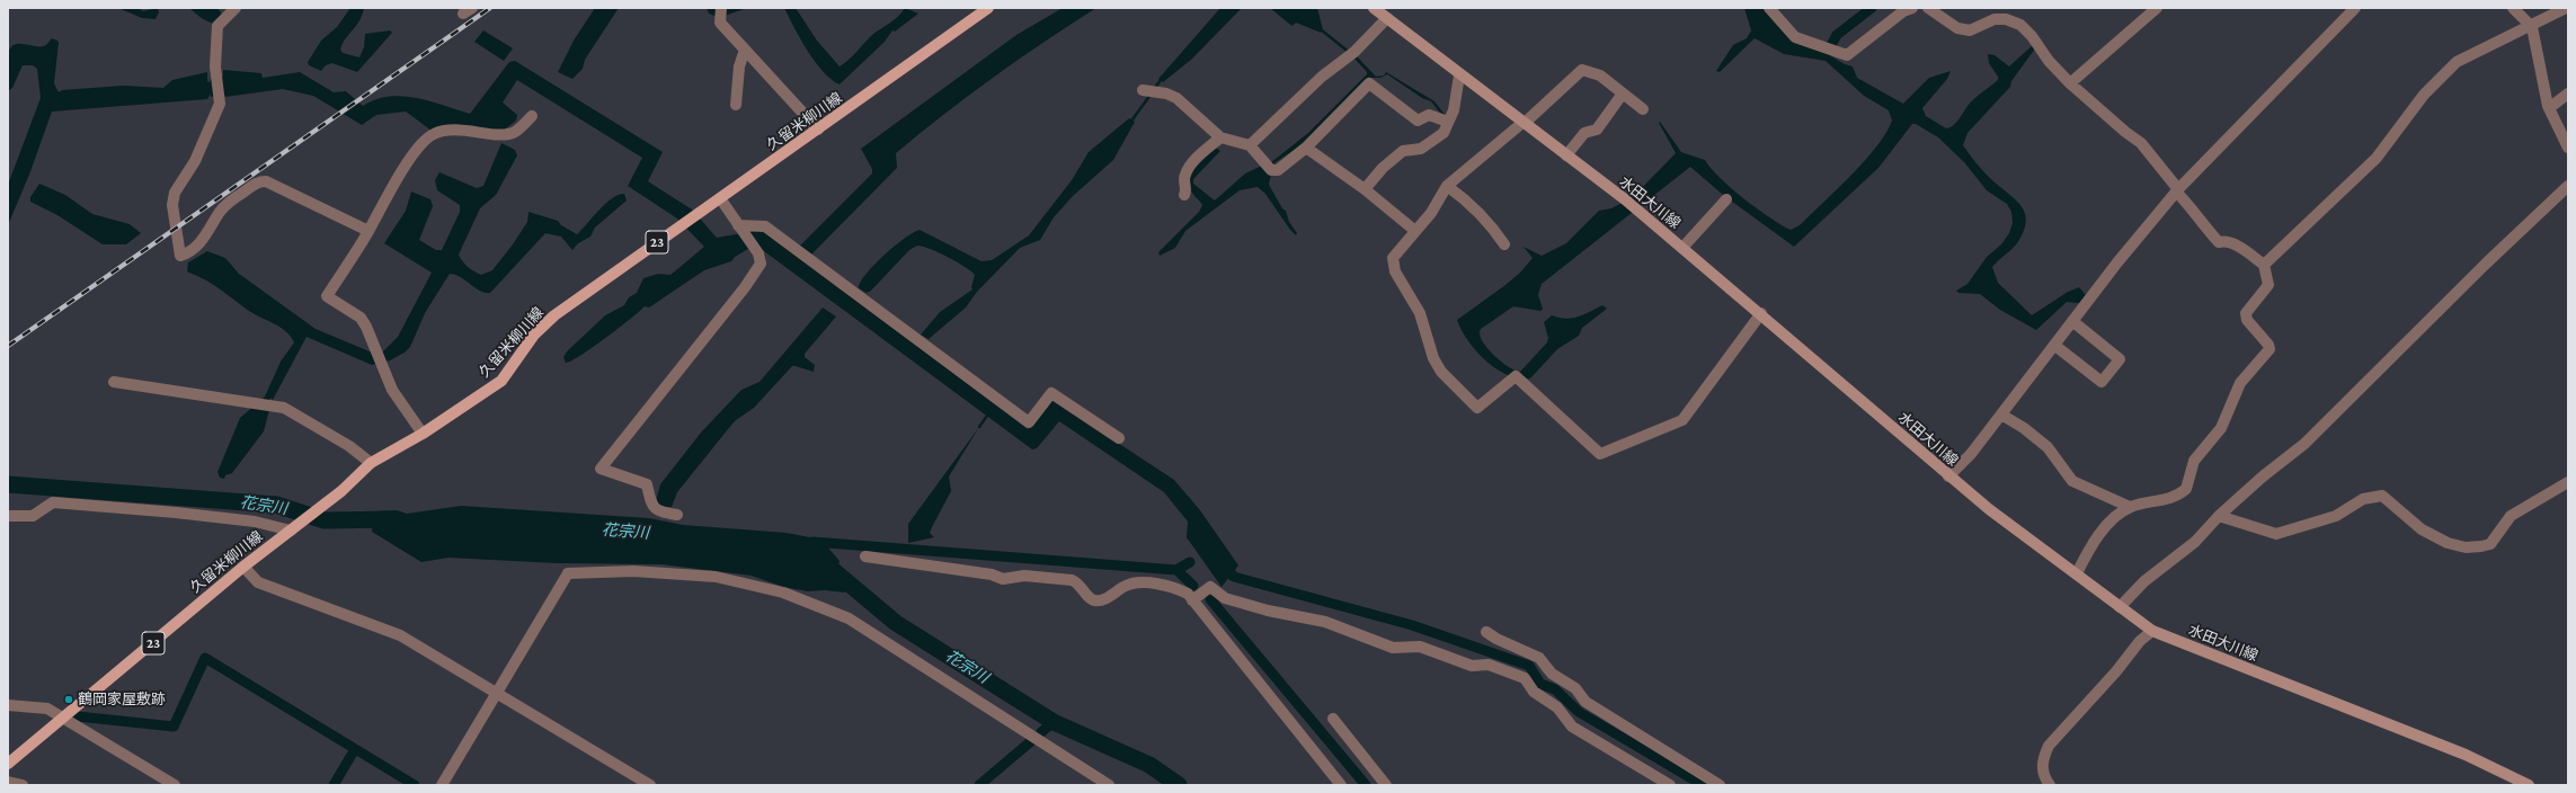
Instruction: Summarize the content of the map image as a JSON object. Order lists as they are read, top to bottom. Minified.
{"streets":{"main road":["久留米柳川線","水田大川線","23"]},"water":["花宗川"],"places":["鶴岡家屋敷跡"]}
